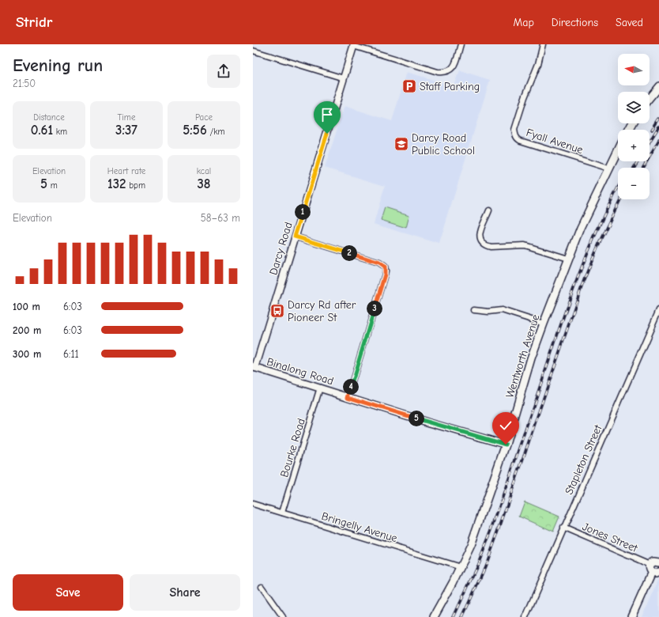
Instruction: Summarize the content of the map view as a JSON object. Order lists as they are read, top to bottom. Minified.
{"streets":{"main road":["Wentworth Avenue"],"street":["Fyall Avenue","Darcy Road","Binalong Road","Bourke Road","Stapleton Street","Bringelly Avenue","Jones Street"]},"crossings":[["Fyall Avenue","Wentworth Avenue"],["Darcy Road","Binalong Road"],["Wentworth Avenue","Binalong Road"],["Wentworth Avenue","Bringelly Avenue"],["Binalong Road","Bourke Road"],["Bourke Road","Bringelly Avenue"],["Stapleton Street","Jones Street"]],"places":{"parking":["Staff Parking"],"school or university":["Darcy Road Public School"],"bus stop":["Darcy Rd after Pioneer St"]},"north":"left","page":{"header":"Stridr","nav":["Map","Directions","Saved"],"heading":["Evening run","21:50"],"map_buttons":["+","−"],"stats":[["Distance","0.61 km"],["Time","3:37"],["Pace","5:56 /km"],["Elevation","5 m"],["Heart rate","132 bpm"],["kcal","38"]],"pins":["1","2","3","4","5"],"chart":["Elevation","58–63 m"],"list":[{"name":"100 m","note":"6:03"},{"name":"200 m","note":"6:03"},{"name":"300 m","note":"6:11"}],"buttons":["Save","Share"]}}
